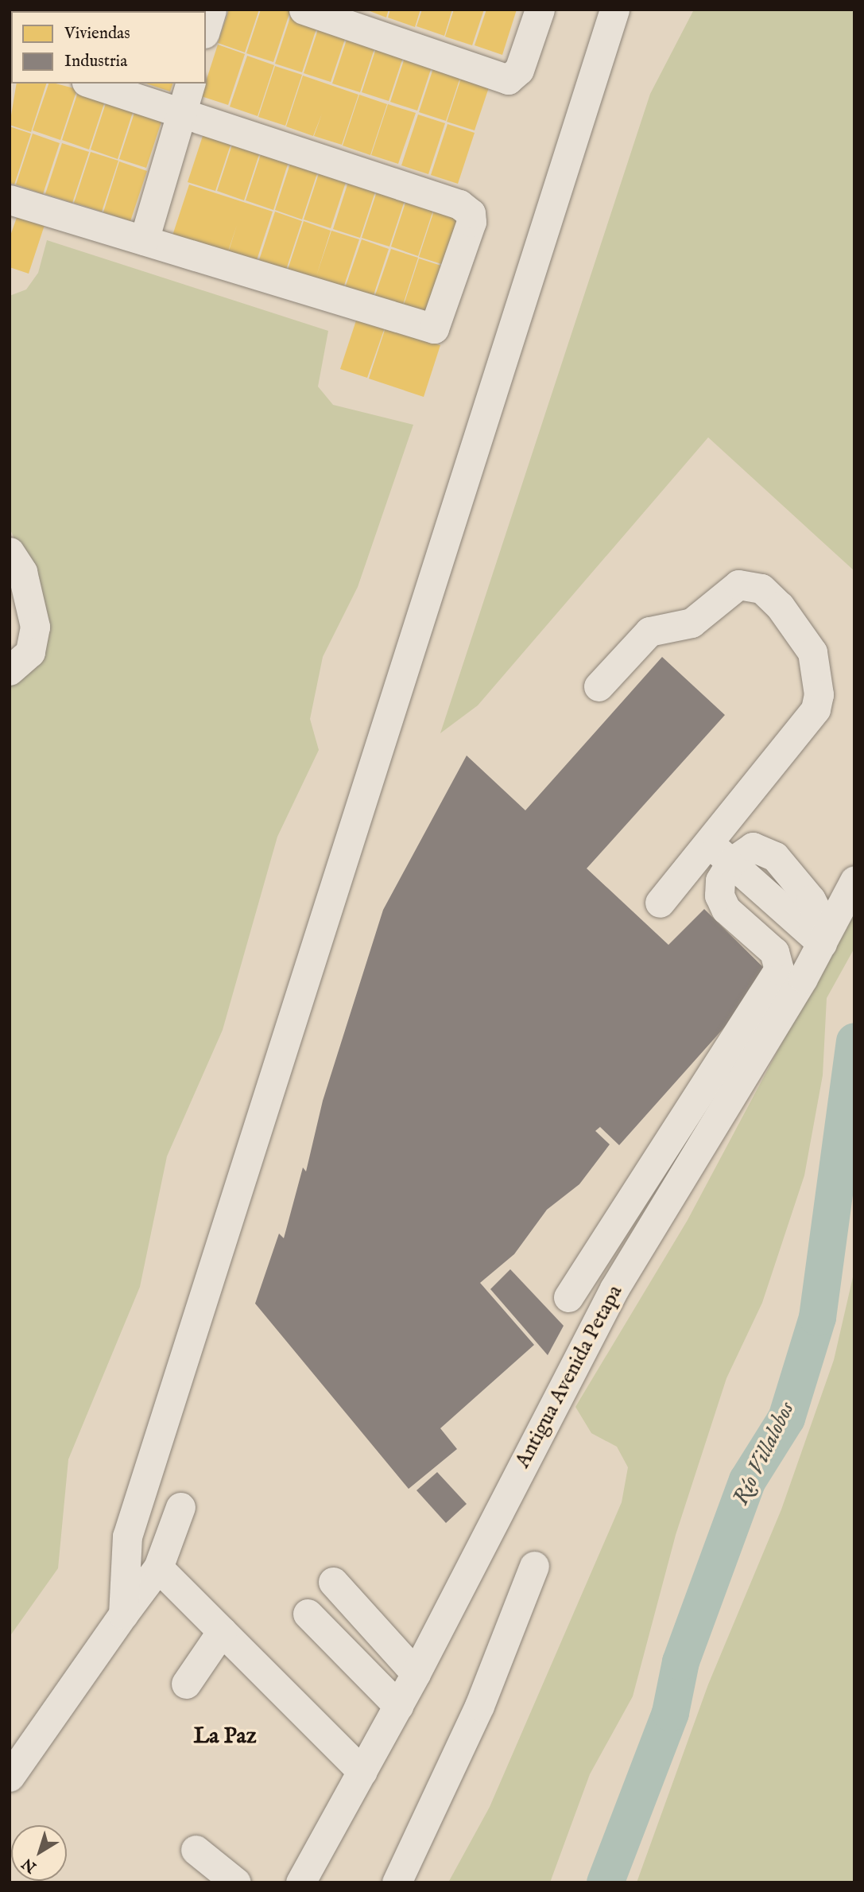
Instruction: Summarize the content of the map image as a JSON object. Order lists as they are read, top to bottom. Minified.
{"streets":{"street":["Antigua Avenida Petapa"]},"districts":["La Paz"],"water":["Río Villalobos"],"legend":["Viviendas","Industria"],"north":"bottom left"}
